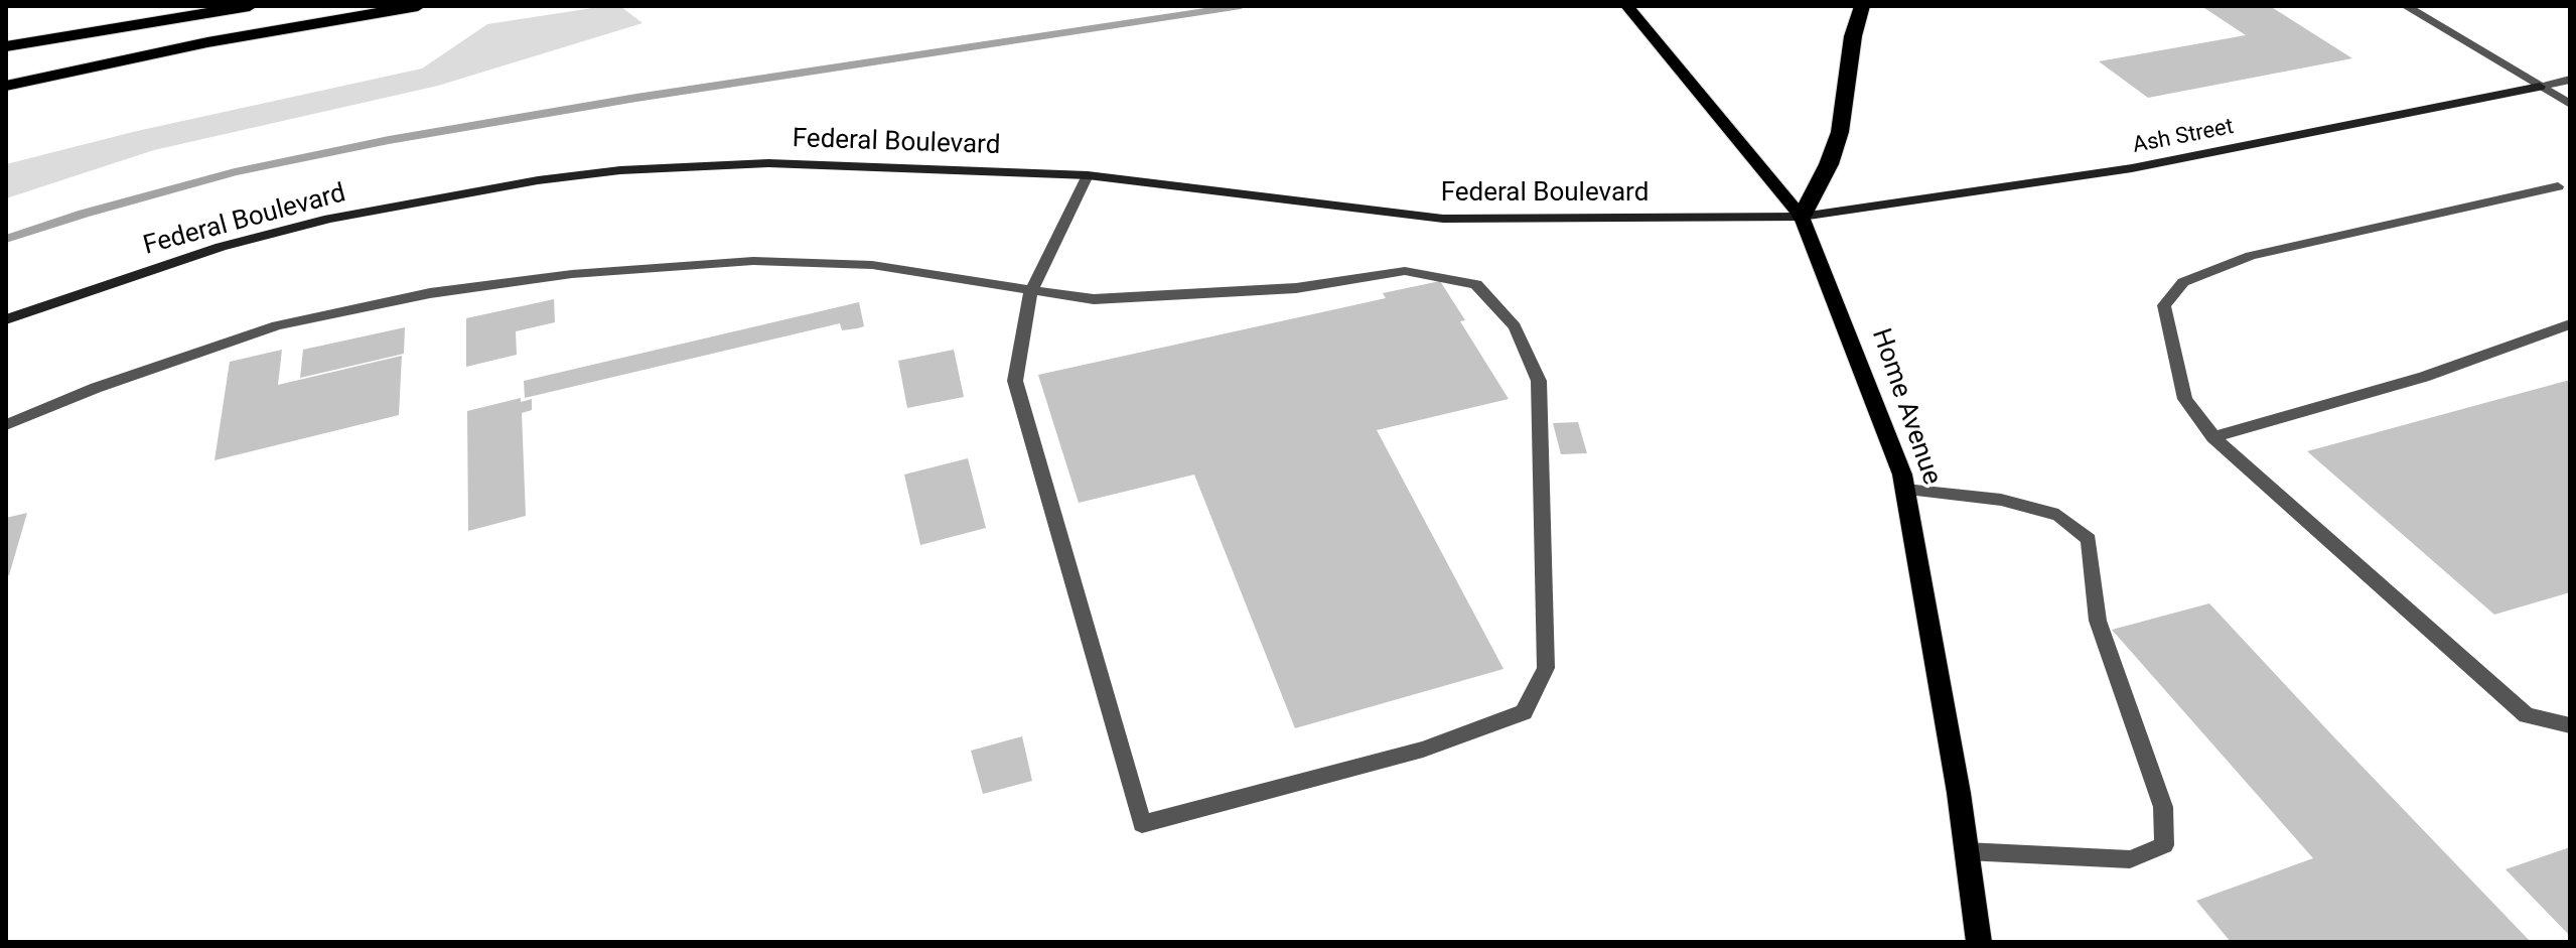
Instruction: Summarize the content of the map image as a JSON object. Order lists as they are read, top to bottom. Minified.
{"streets":{"main road":["Ash Street","Federal Boulevard","Home Avenue"]},"crossings":[["Ash Street","Federal Boulevard"],["Ash Street","Home Avenue"],["Federal Boulevard","Home Avenue"]]}
